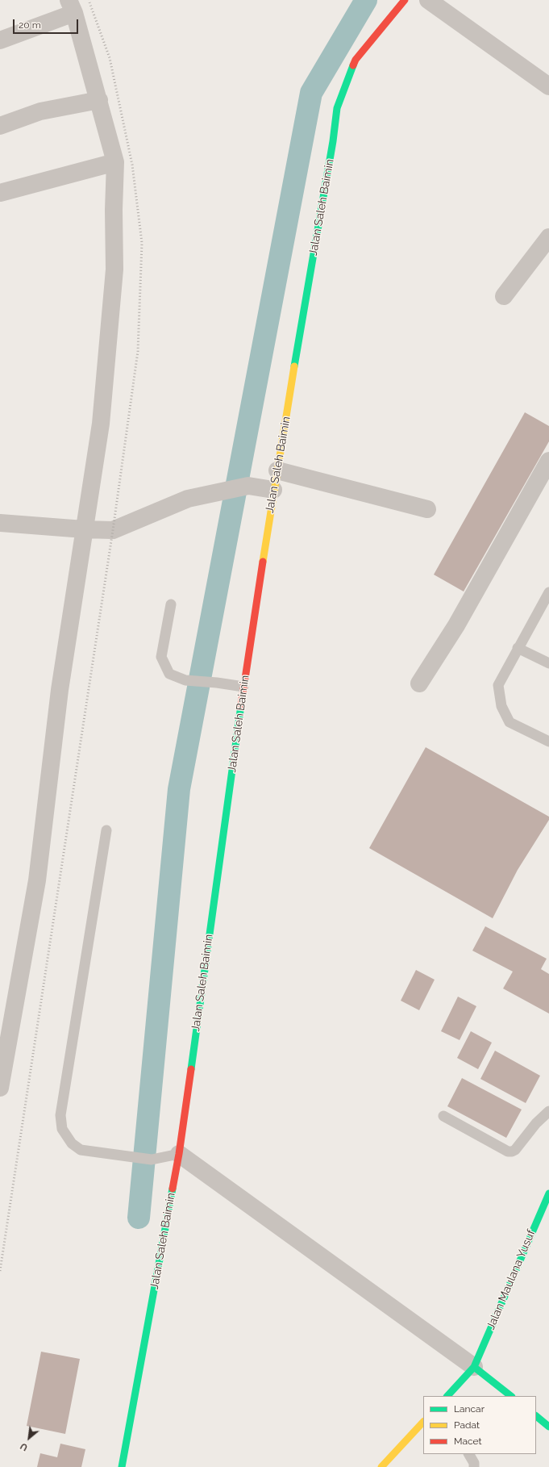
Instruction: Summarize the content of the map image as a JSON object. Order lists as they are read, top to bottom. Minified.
{"streets":{"street":["Jalan Saleh Baimin","Jalan Maulana Yusuf"]},"legend":["Lancar","Padat","Macet"],"scale_bar":"20 m","north":"bottom left"}
